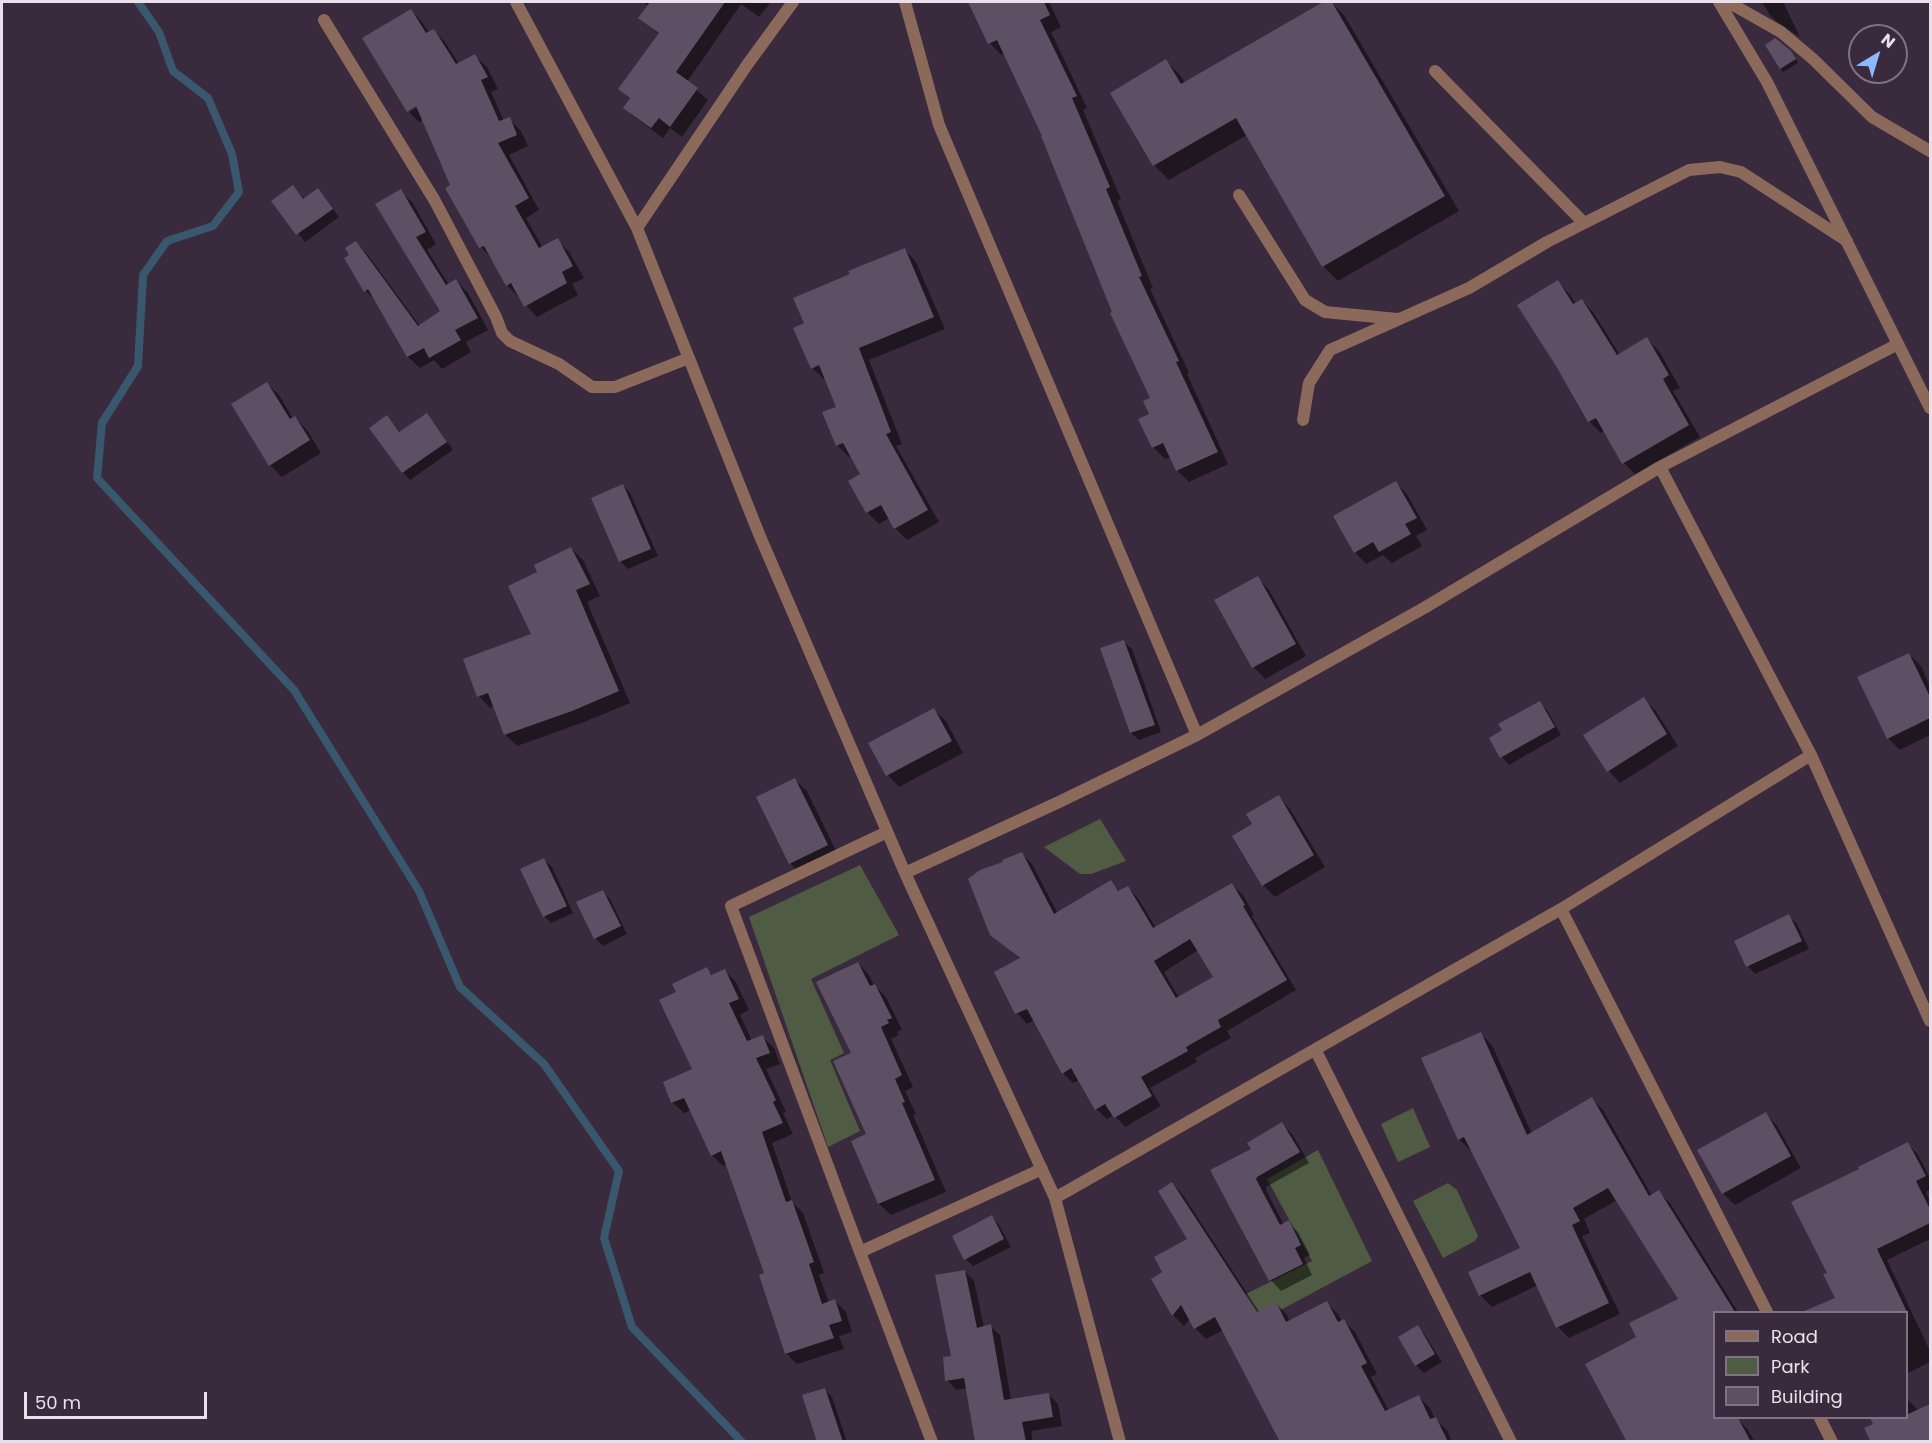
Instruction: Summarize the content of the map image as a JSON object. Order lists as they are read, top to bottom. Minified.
{"legend":["Road","Park","Building"],"scale_bar":"50 m","north":"top right"}
